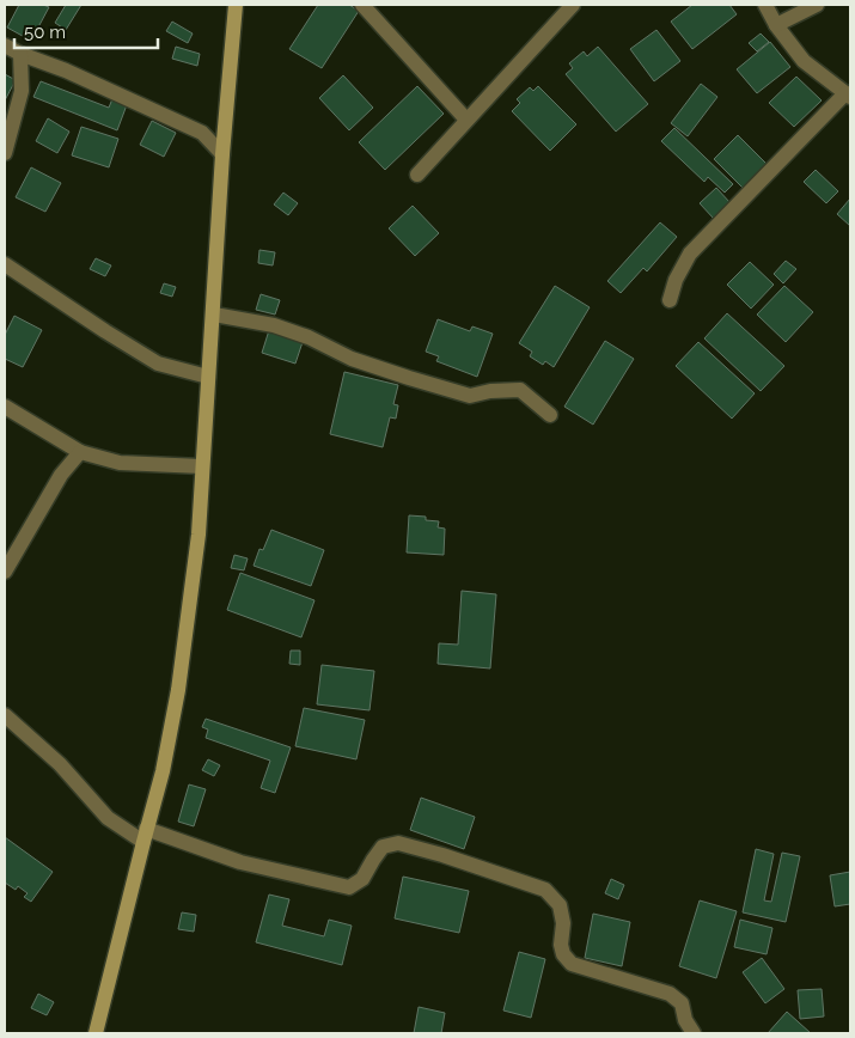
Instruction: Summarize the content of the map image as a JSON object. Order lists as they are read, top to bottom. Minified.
{"scale_bar":"50 m"}
